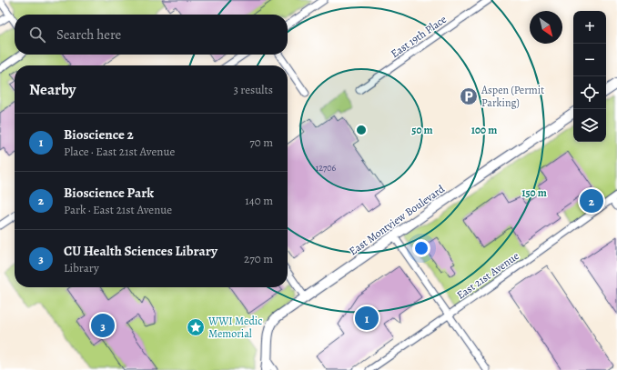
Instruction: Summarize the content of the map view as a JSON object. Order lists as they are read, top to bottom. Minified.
{"streets":{"street":["East 19th Place","East Montview Boulevard","East 21st Avenue"]},"places":{"parking":["Aspen (Permit Parking)"],"place":["WWI Medic Memorial"]},"house_numbers":["12706"],"north":"bottom right","page":{"map_buttons":["+","−"],"search":"Search here","heading":["Nearby","3 results"],"list":[{"mark":"1","name":"Bioscience 2","note":"Place · East 21st Avenue","value":"70 m"},{"mark":"2","name":"Bioscience Park","note":"Park · East 21st Avenue","value":"140 m"},{"mark":"3","name":"CU Health Sciences Library","note":"Library","value":"270 m"}],"pins":["2","1","3"]},"rings":["50 m","100 m","150 m"]}
